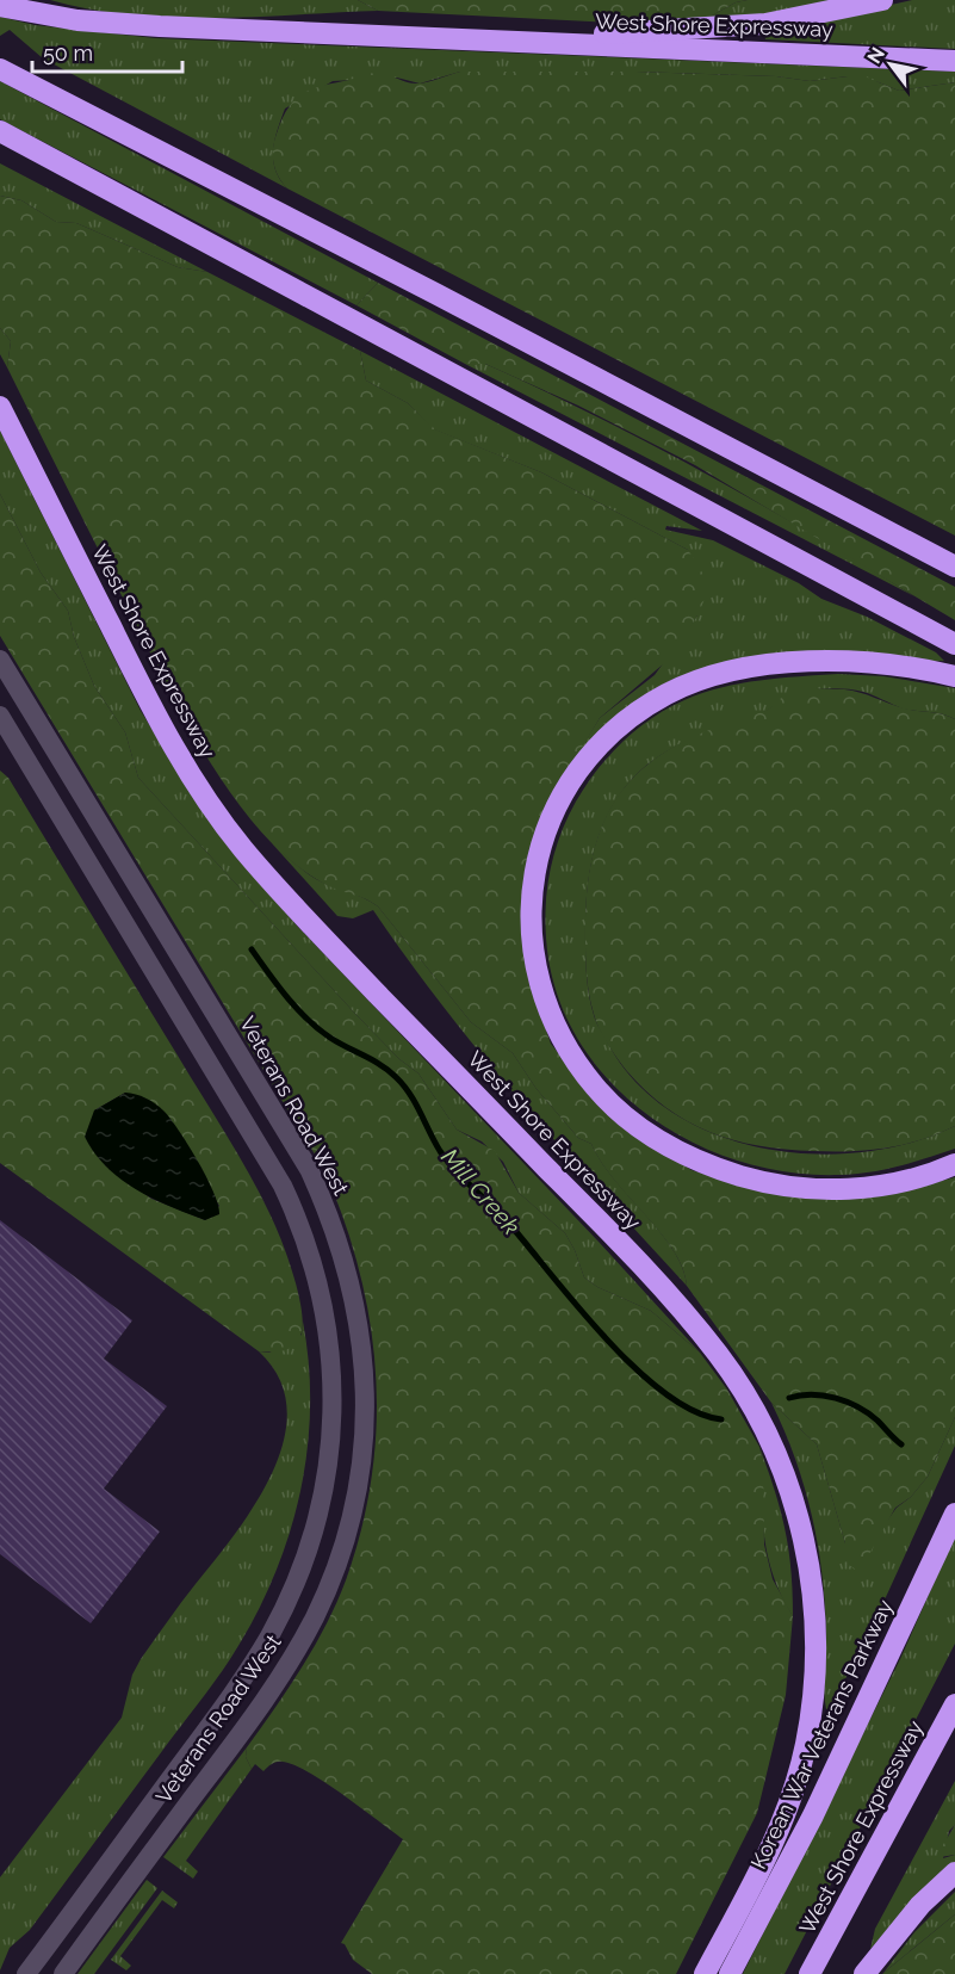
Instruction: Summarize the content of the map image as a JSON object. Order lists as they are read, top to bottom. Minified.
{"streets":{"highway":["West Shore Expressway","Korean War Veterans Parkway"],"street":["Veterans Road West"]},"water":["Mill Creek"],"scale_bar":"50 m","north":"top left"}
